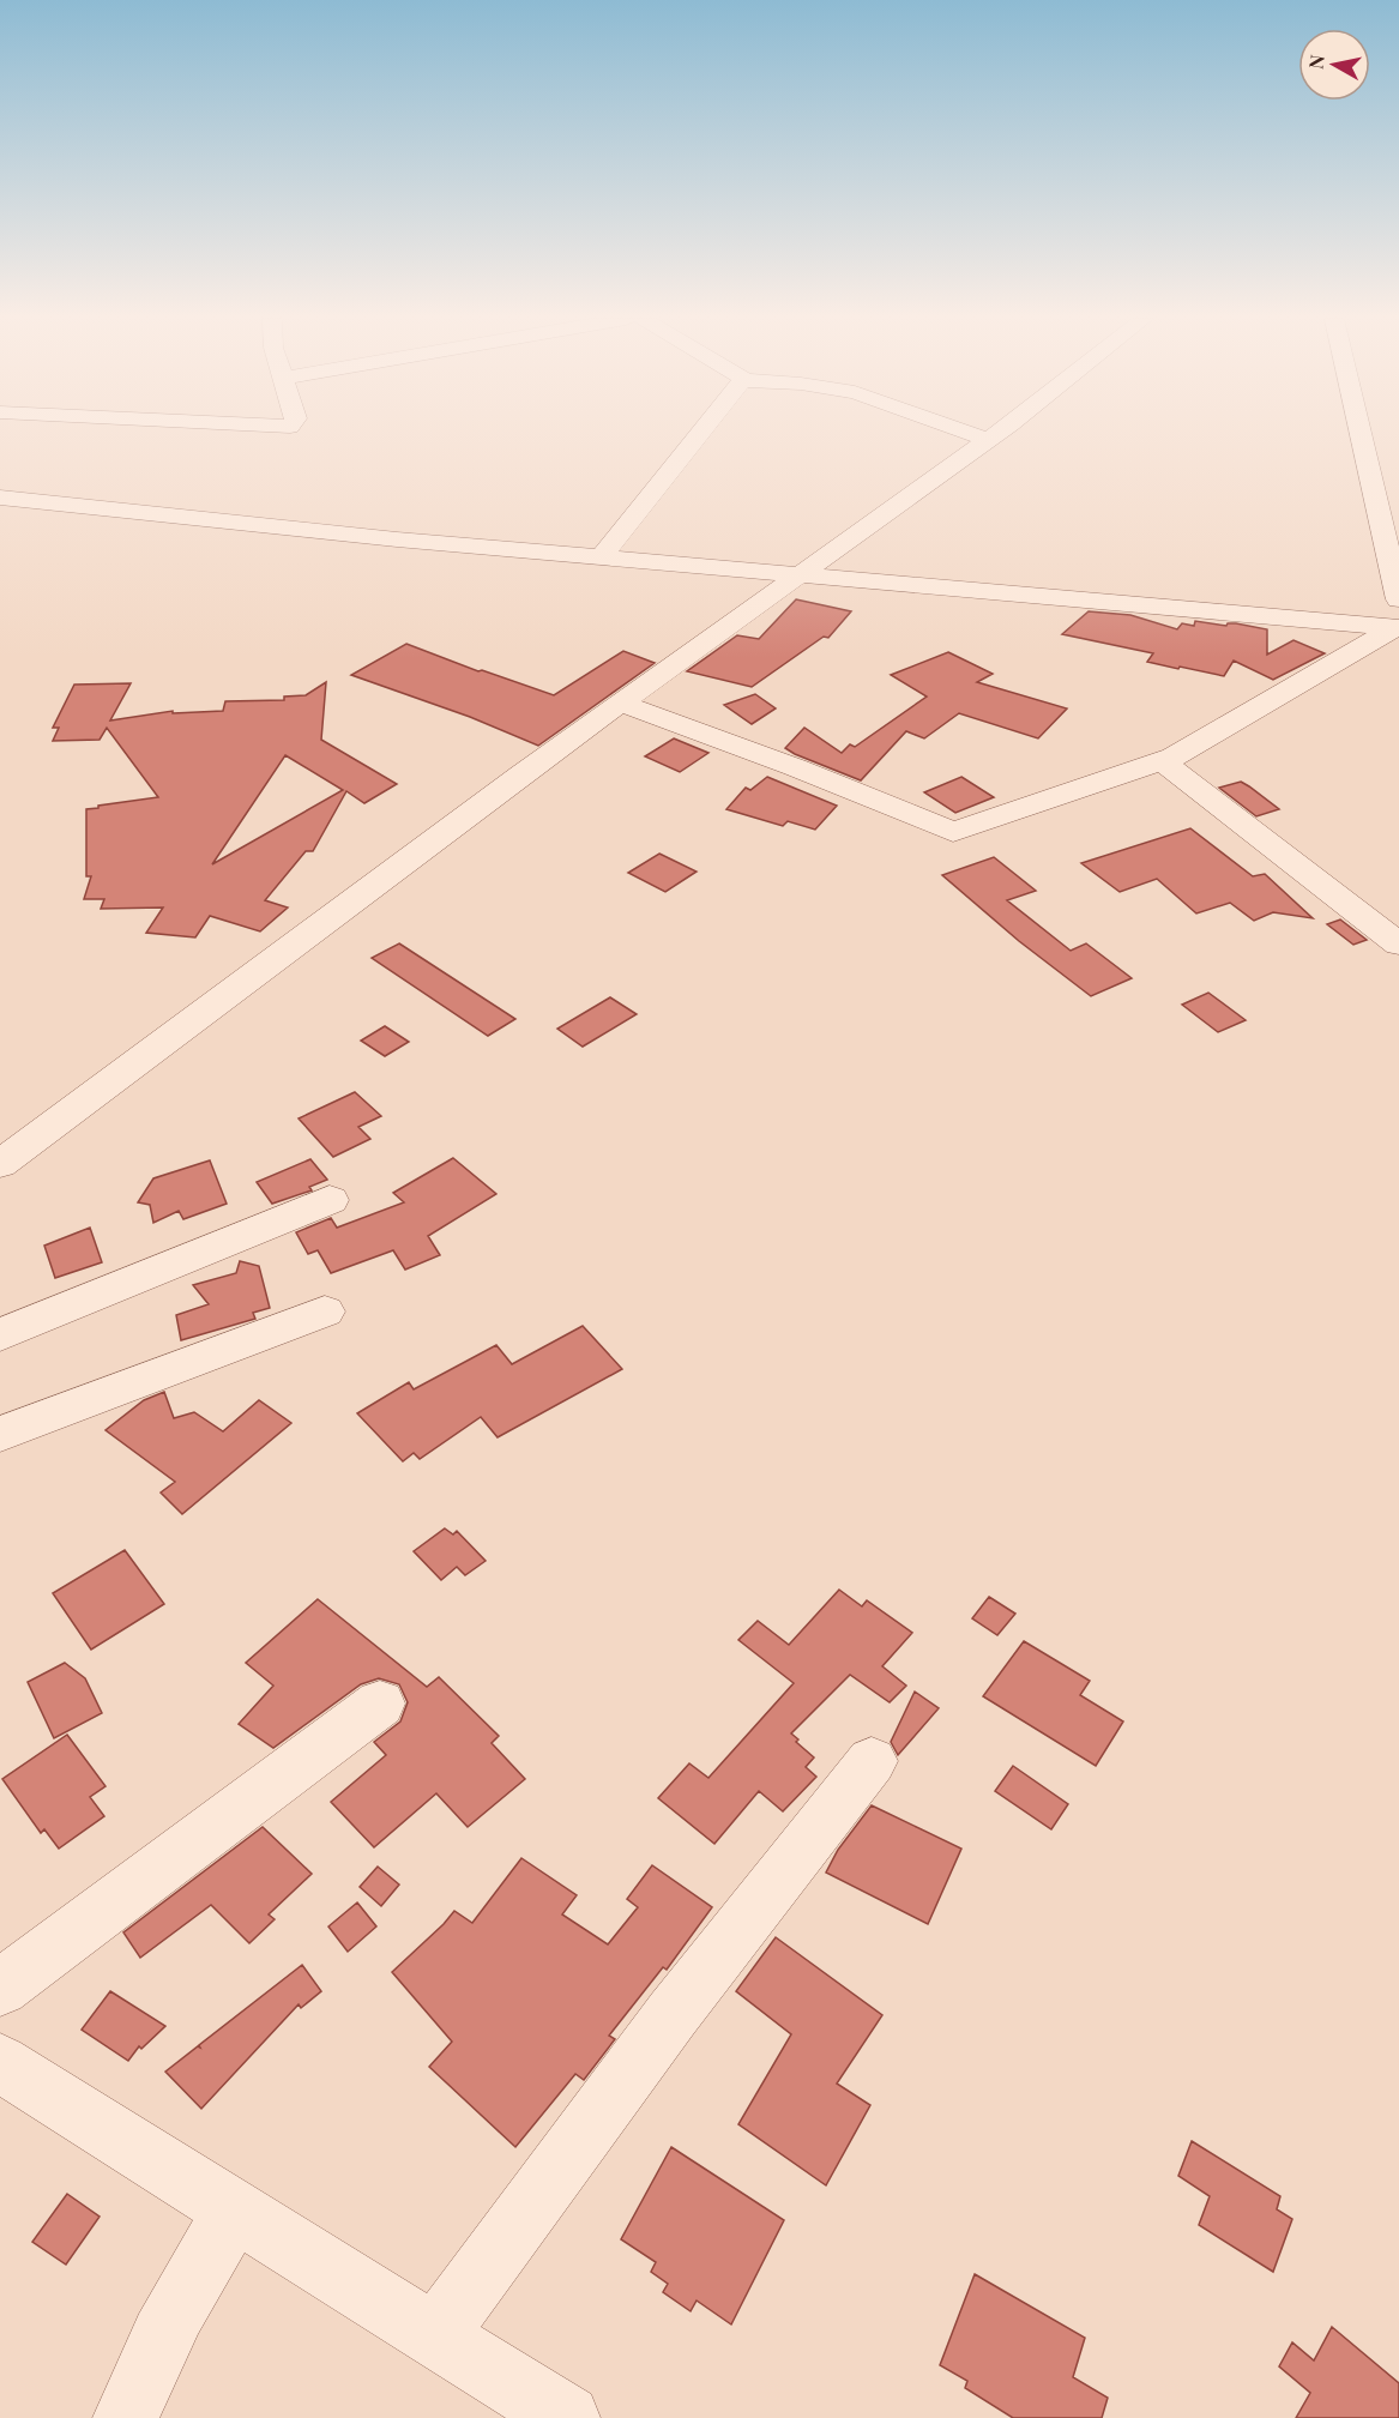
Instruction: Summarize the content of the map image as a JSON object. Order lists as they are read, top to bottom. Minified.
{"north":"left"}
